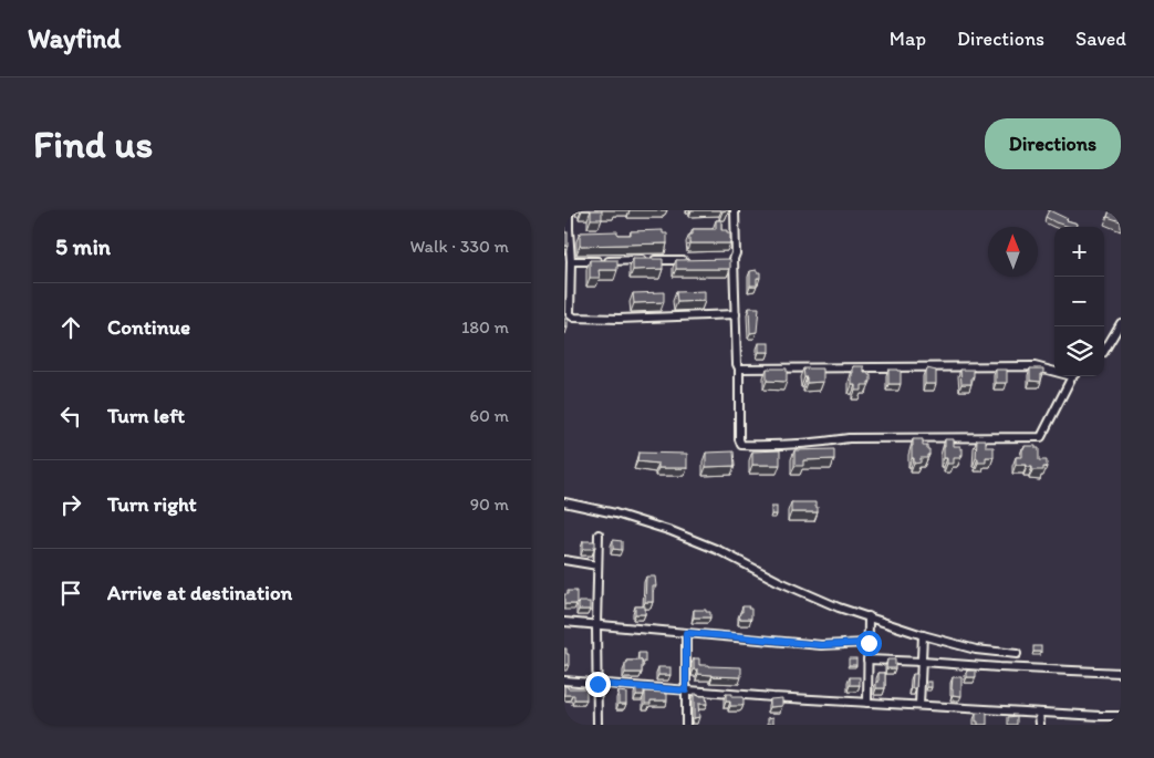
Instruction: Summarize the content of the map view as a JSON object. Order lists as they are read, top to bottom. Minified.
{"north":"top","page":{"header":"Wayfind","nav":["Map","Directions","Saved"],"buttons":"Directions","title":"Find us","heading":["5 min","Walk · 330 m"],"map_buttons":["+","−"],"list":[["Continue","180 m"],["Turn left","60 m"],["Turn right","90 m"],"Arrive at destination"]}}
